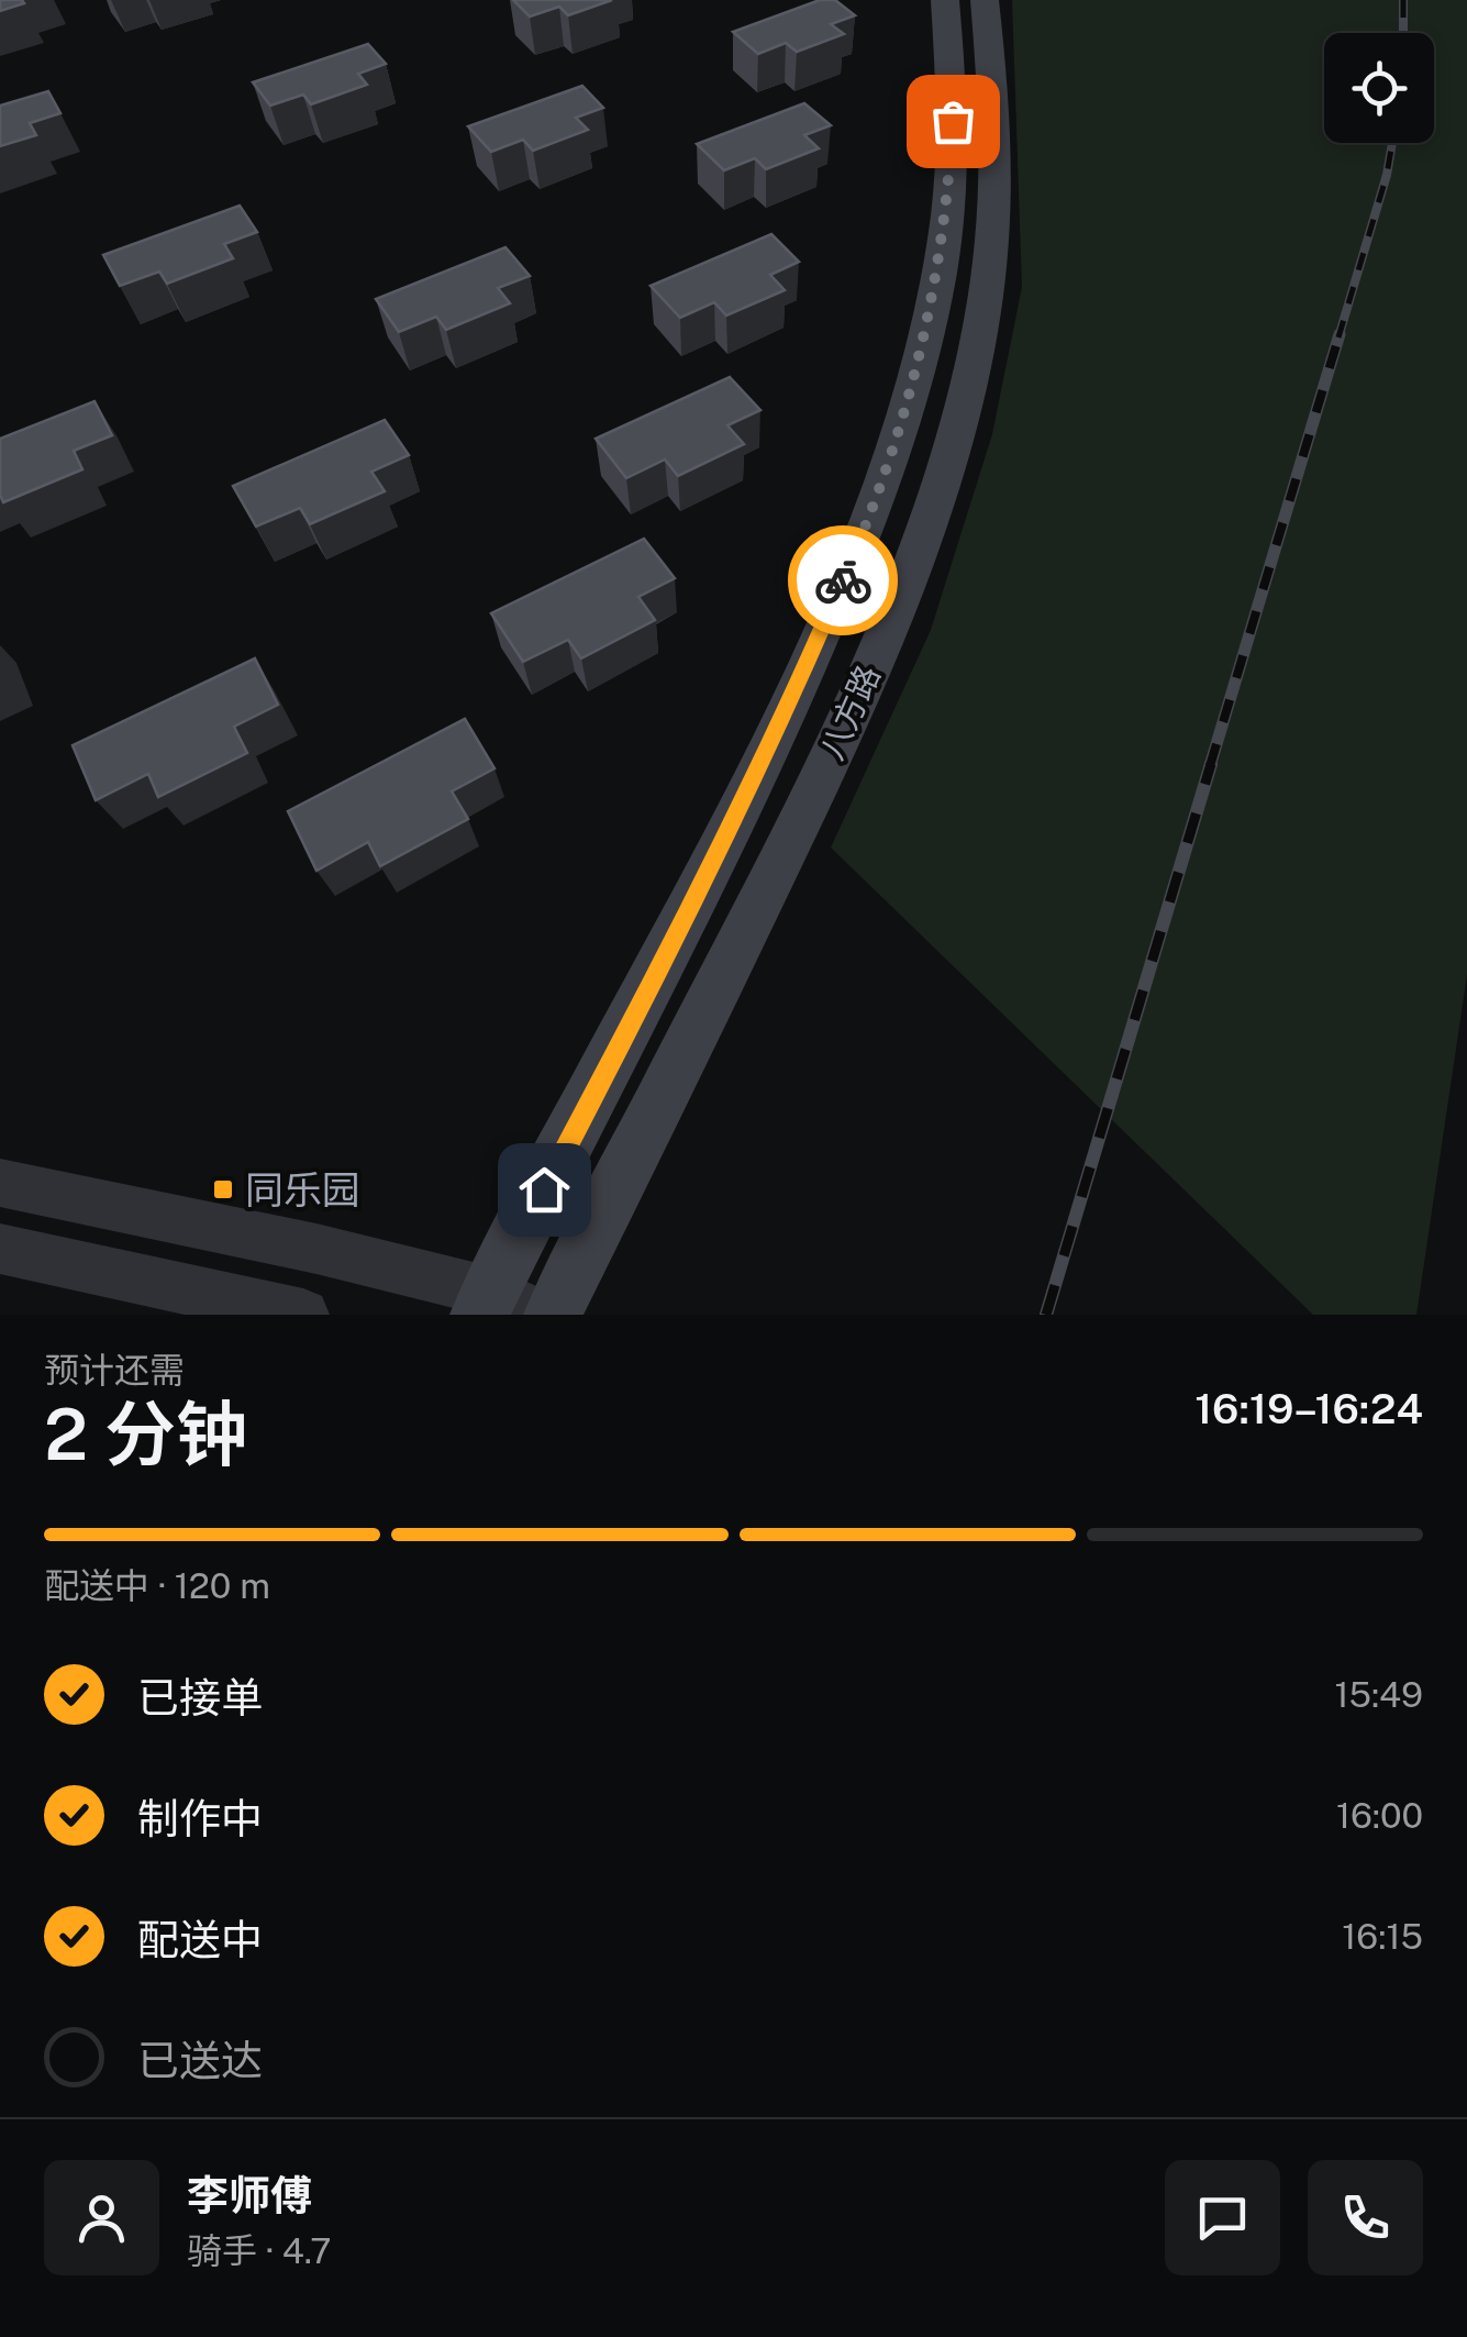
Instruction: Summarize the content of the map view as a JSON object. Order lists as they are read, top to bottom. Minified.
{"streets":{"main road":["八方路"]},"places":{"transit":["同乐园"]},"page":{"heading":["2 分钟","预计还需","16:19–16:24"],"panel":["李师傅","骑手 · 4.7"],"bar":"配送中 · 120 m","list":[["已接单","15:49"],["制作中","16:00"],["配送中","16:15"],"已送达"]}}
